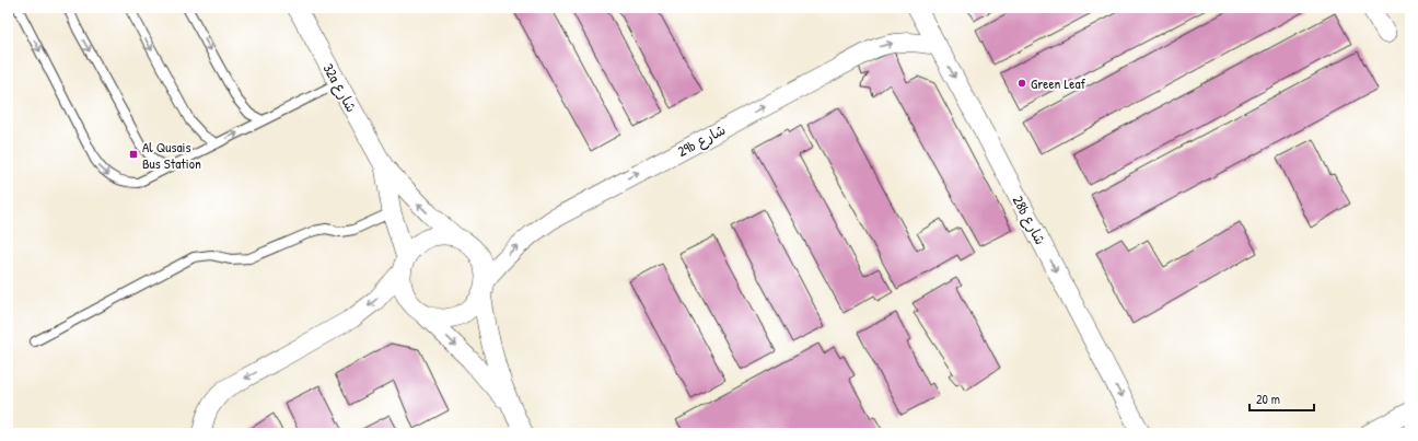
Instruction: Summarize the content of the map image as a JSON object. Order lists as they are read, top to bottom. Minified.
{"streets":{"street":["32a شارع","29b شارع","28b شارع"]},"crossings":[["32a شارع","29b شارع"],["29b شارع","28b شارع"]],"one_way":["29b شارع","28b شارع"],"places":{"other":["Green Leaf"],"transit":["Al Qusais Bus Station"]},"scale_bar":"20 m"}
